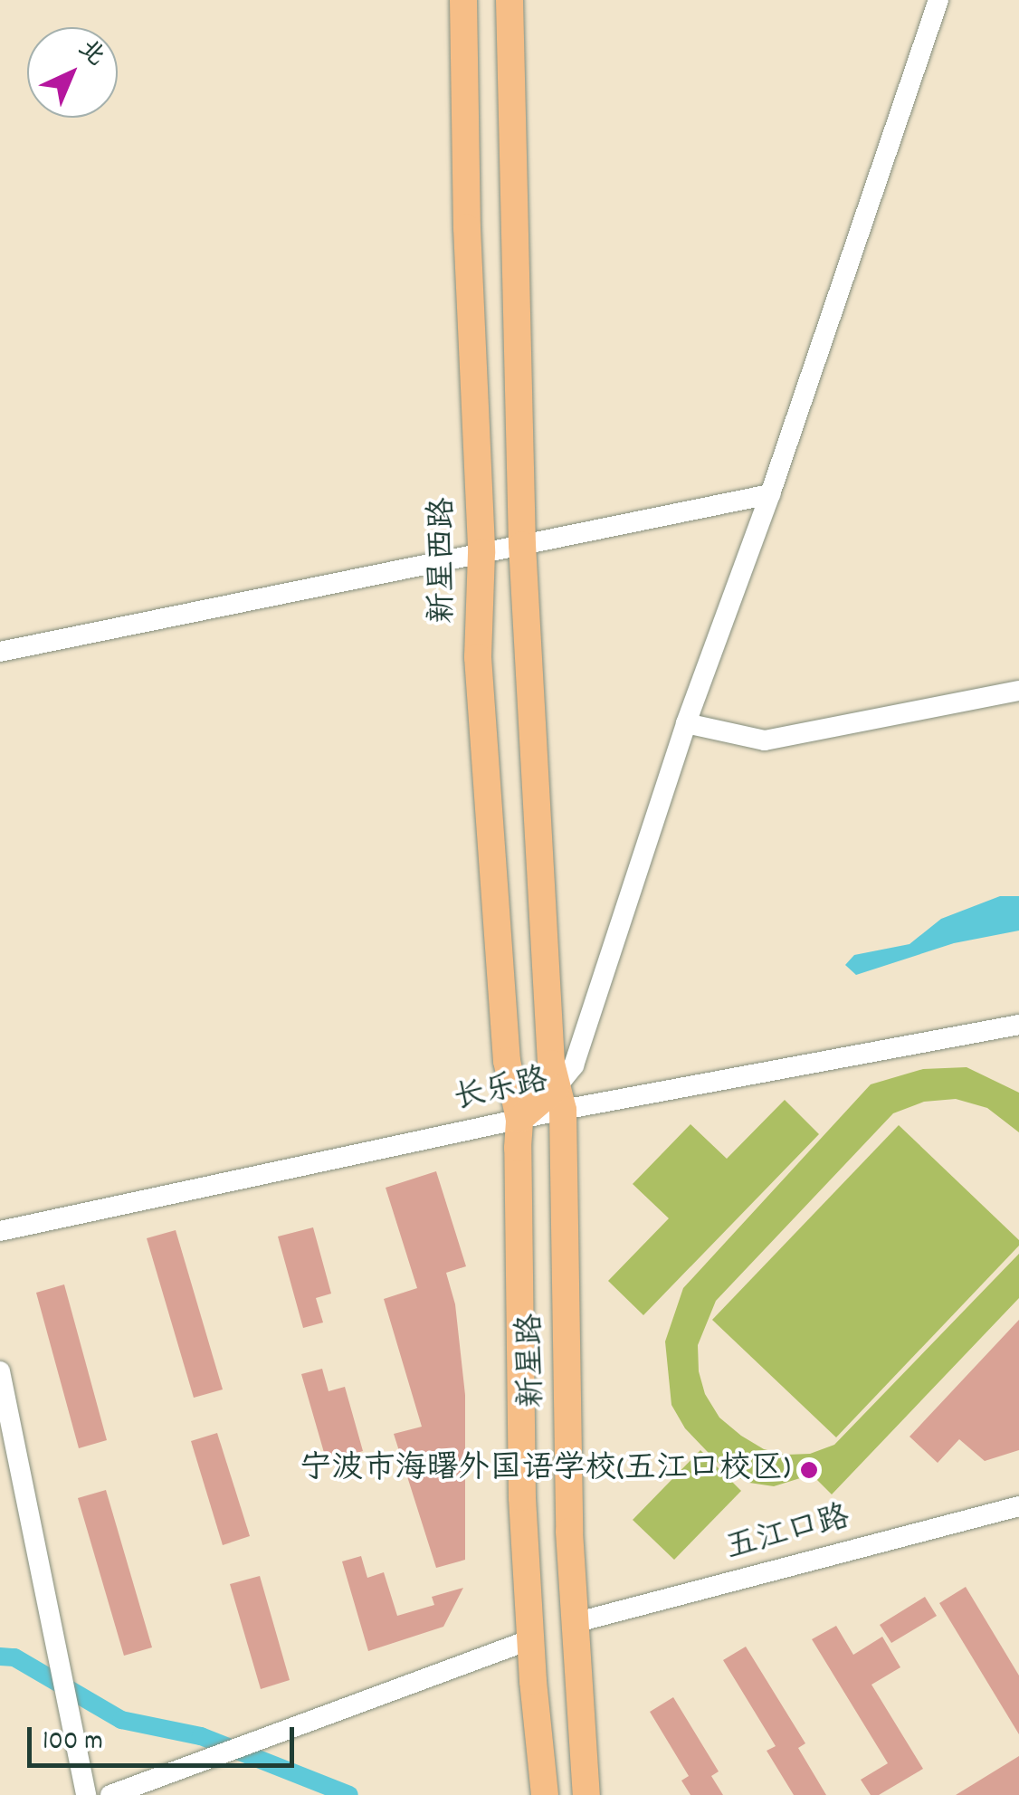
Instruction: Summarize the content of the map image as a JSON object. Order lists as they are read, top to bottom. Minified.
{"streets":{"main road":["新星西路","新星路"],"street":["长乐路","五江口路"]},"crossings":[["新星西路","长乐路"],["长乐路","新星路"],["新星路","五江口路"]],"places":["宁波市海曙外国语学校(五江口校区)"],"scale_bar":"100 m","north":"top right"}
